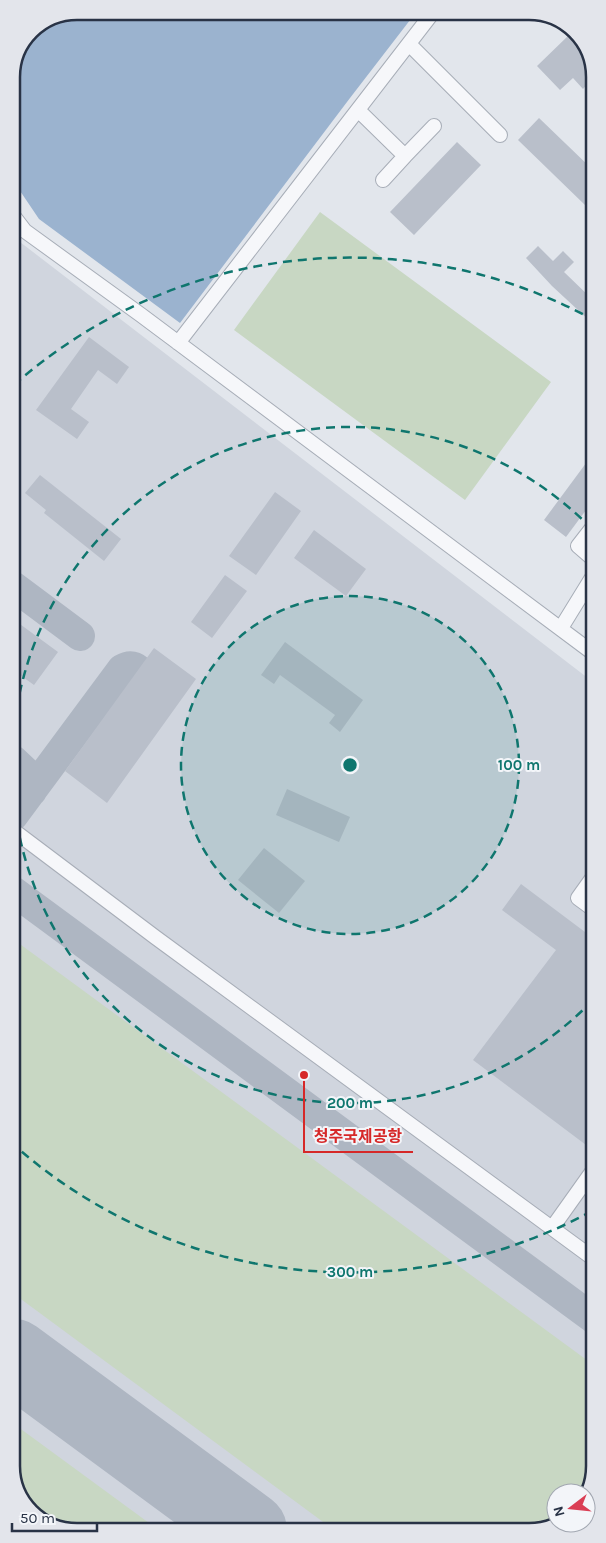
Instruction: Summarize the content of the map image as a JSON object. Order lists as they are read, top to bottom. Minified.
{"places":["청주국제공항"],"scale_bar":"50 m","north":"left","rings":["100 m","200 m","300 m"]}
